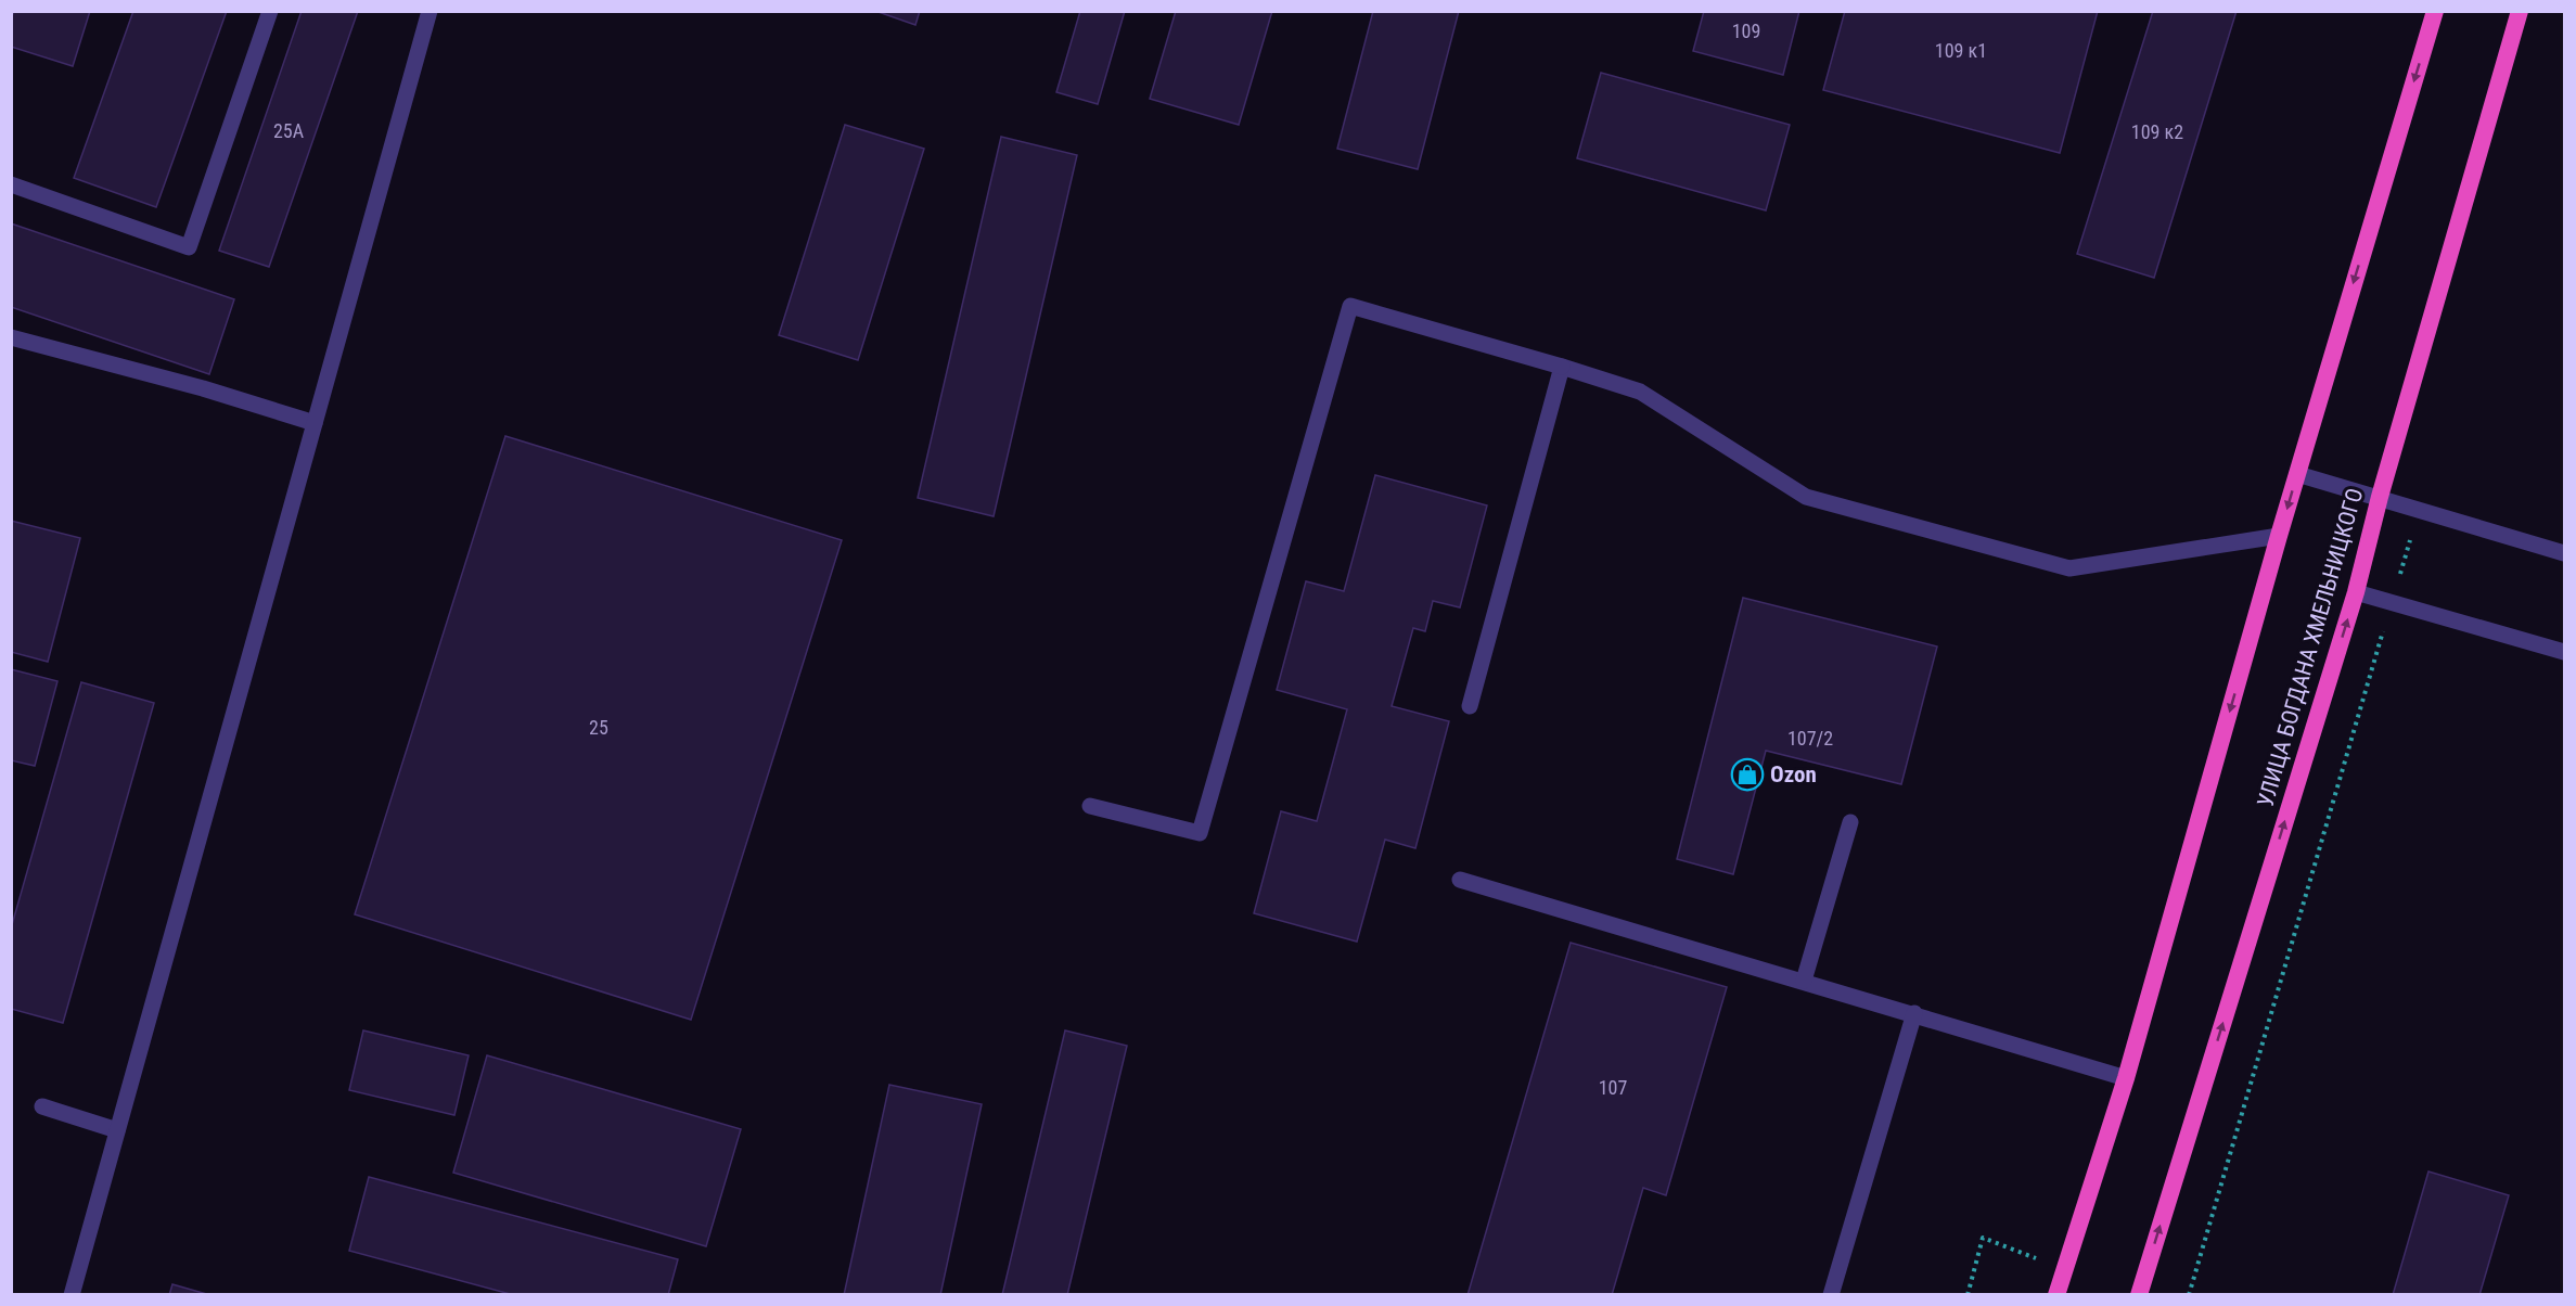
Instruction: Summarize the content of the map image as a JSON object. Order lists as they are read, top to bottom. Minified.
{"streets":{"highway":["УЛИЦА БОГДАНА ХМЕЛЬНИЦКОГО"]},"places":{"shop":["Ozon"]},"house_numbers":["109","109 к1","25А","109 к2","25","107/2","107"]}
